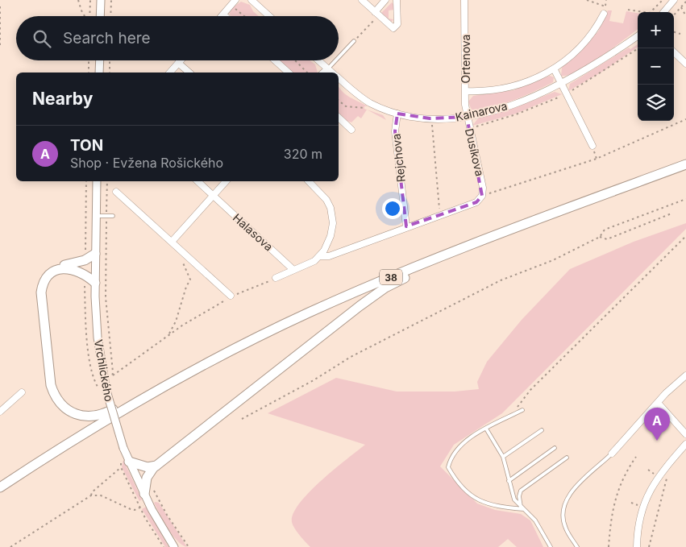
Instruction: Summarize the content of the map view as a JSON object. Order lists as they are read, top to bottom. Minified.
{"streets":{"main road":["38"],"street":["Ortenova","Kainarova","Dusíkova","Rejchova","Halasova","Vrchlického"]},"crossings":[["Ortenova","Kainarova"],["Ortenova","Dusíkova"],["Kainarova","Dusíkova"],["Kainarova","Rejchova"]],"page":{"map_buttons":["+","−"],"search":"Search here","heading":"Nearby","list":[{"mark":"A","name":"TON","note":"Shop · Evžena Rošického","value":"320 m"}],"pins":"A"}}
